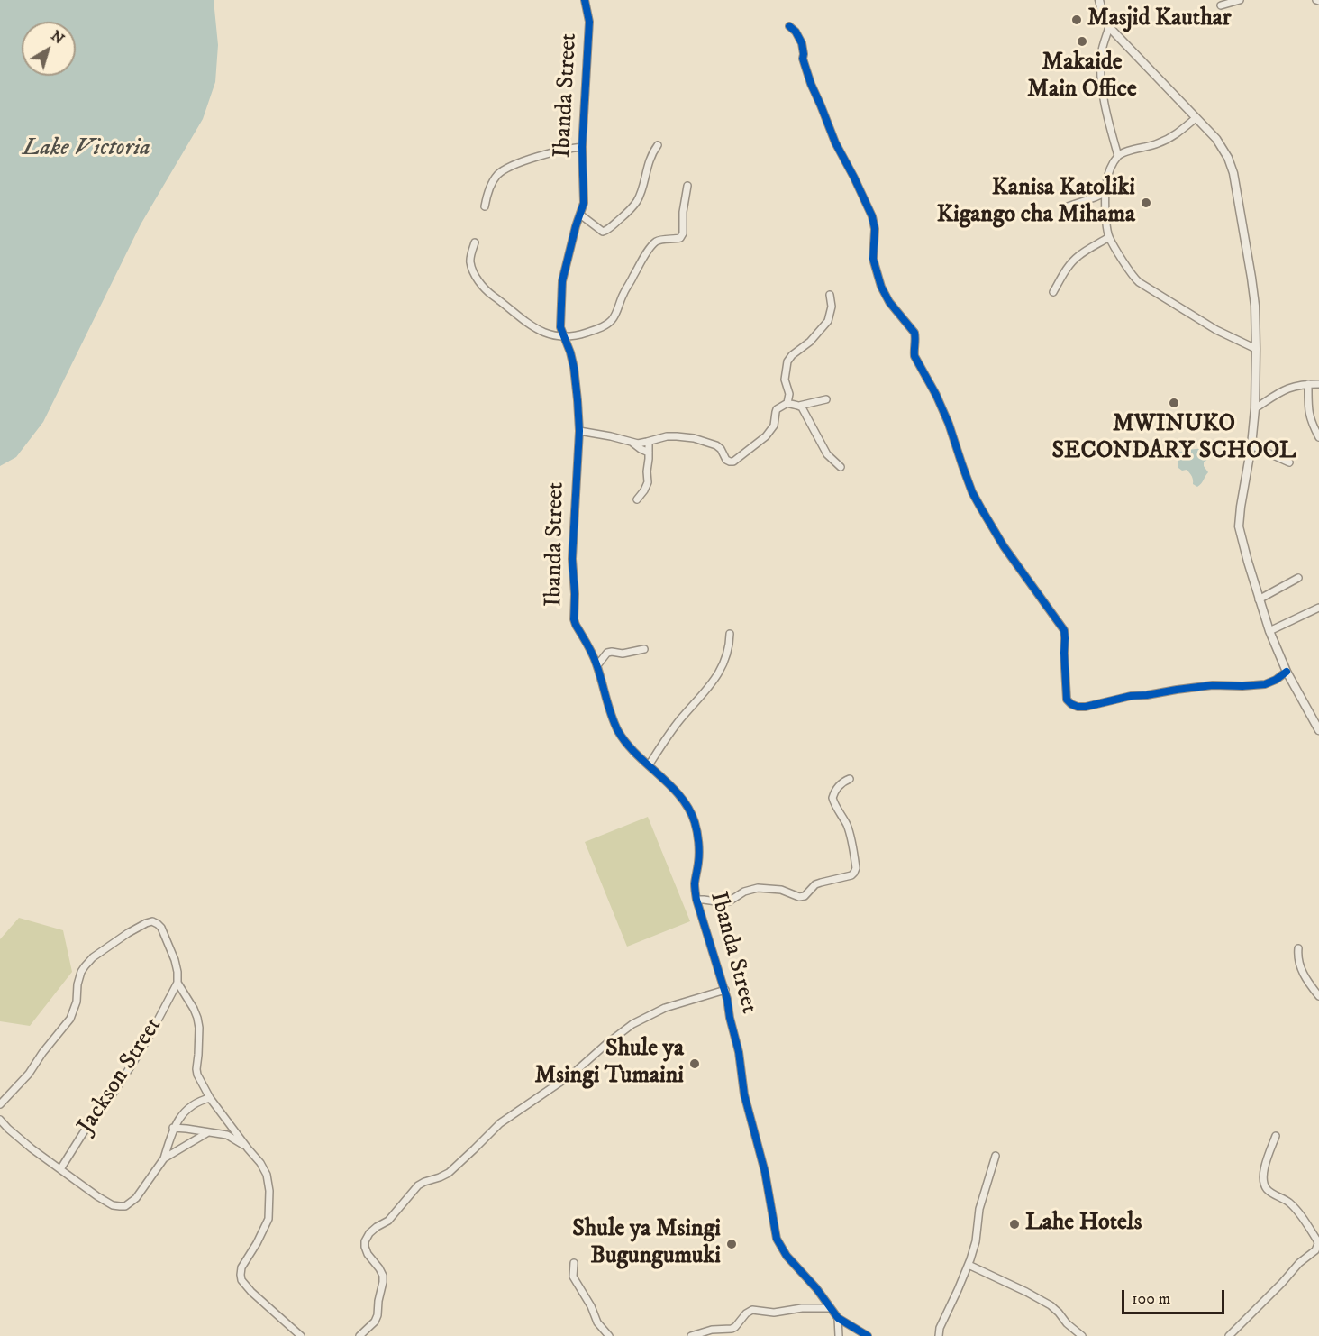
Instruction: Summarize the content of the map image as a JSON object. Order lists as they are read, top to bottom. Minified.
{"streets":{"street":["Ibanda Street","Jackson Street"]},"water":["Lake Victoria"],"places":["Masjid Kauthar","Makaide Main Office","Kanisa Katoliki Kigango cha Mihama","MWINUKO SECONDARY SCHOOL","Shule ya Msingi Tumaini","Lahe Hotels","Shule ya Msingi Bugungumuki"],"scale_bar":"100 m","north":"top right"}
